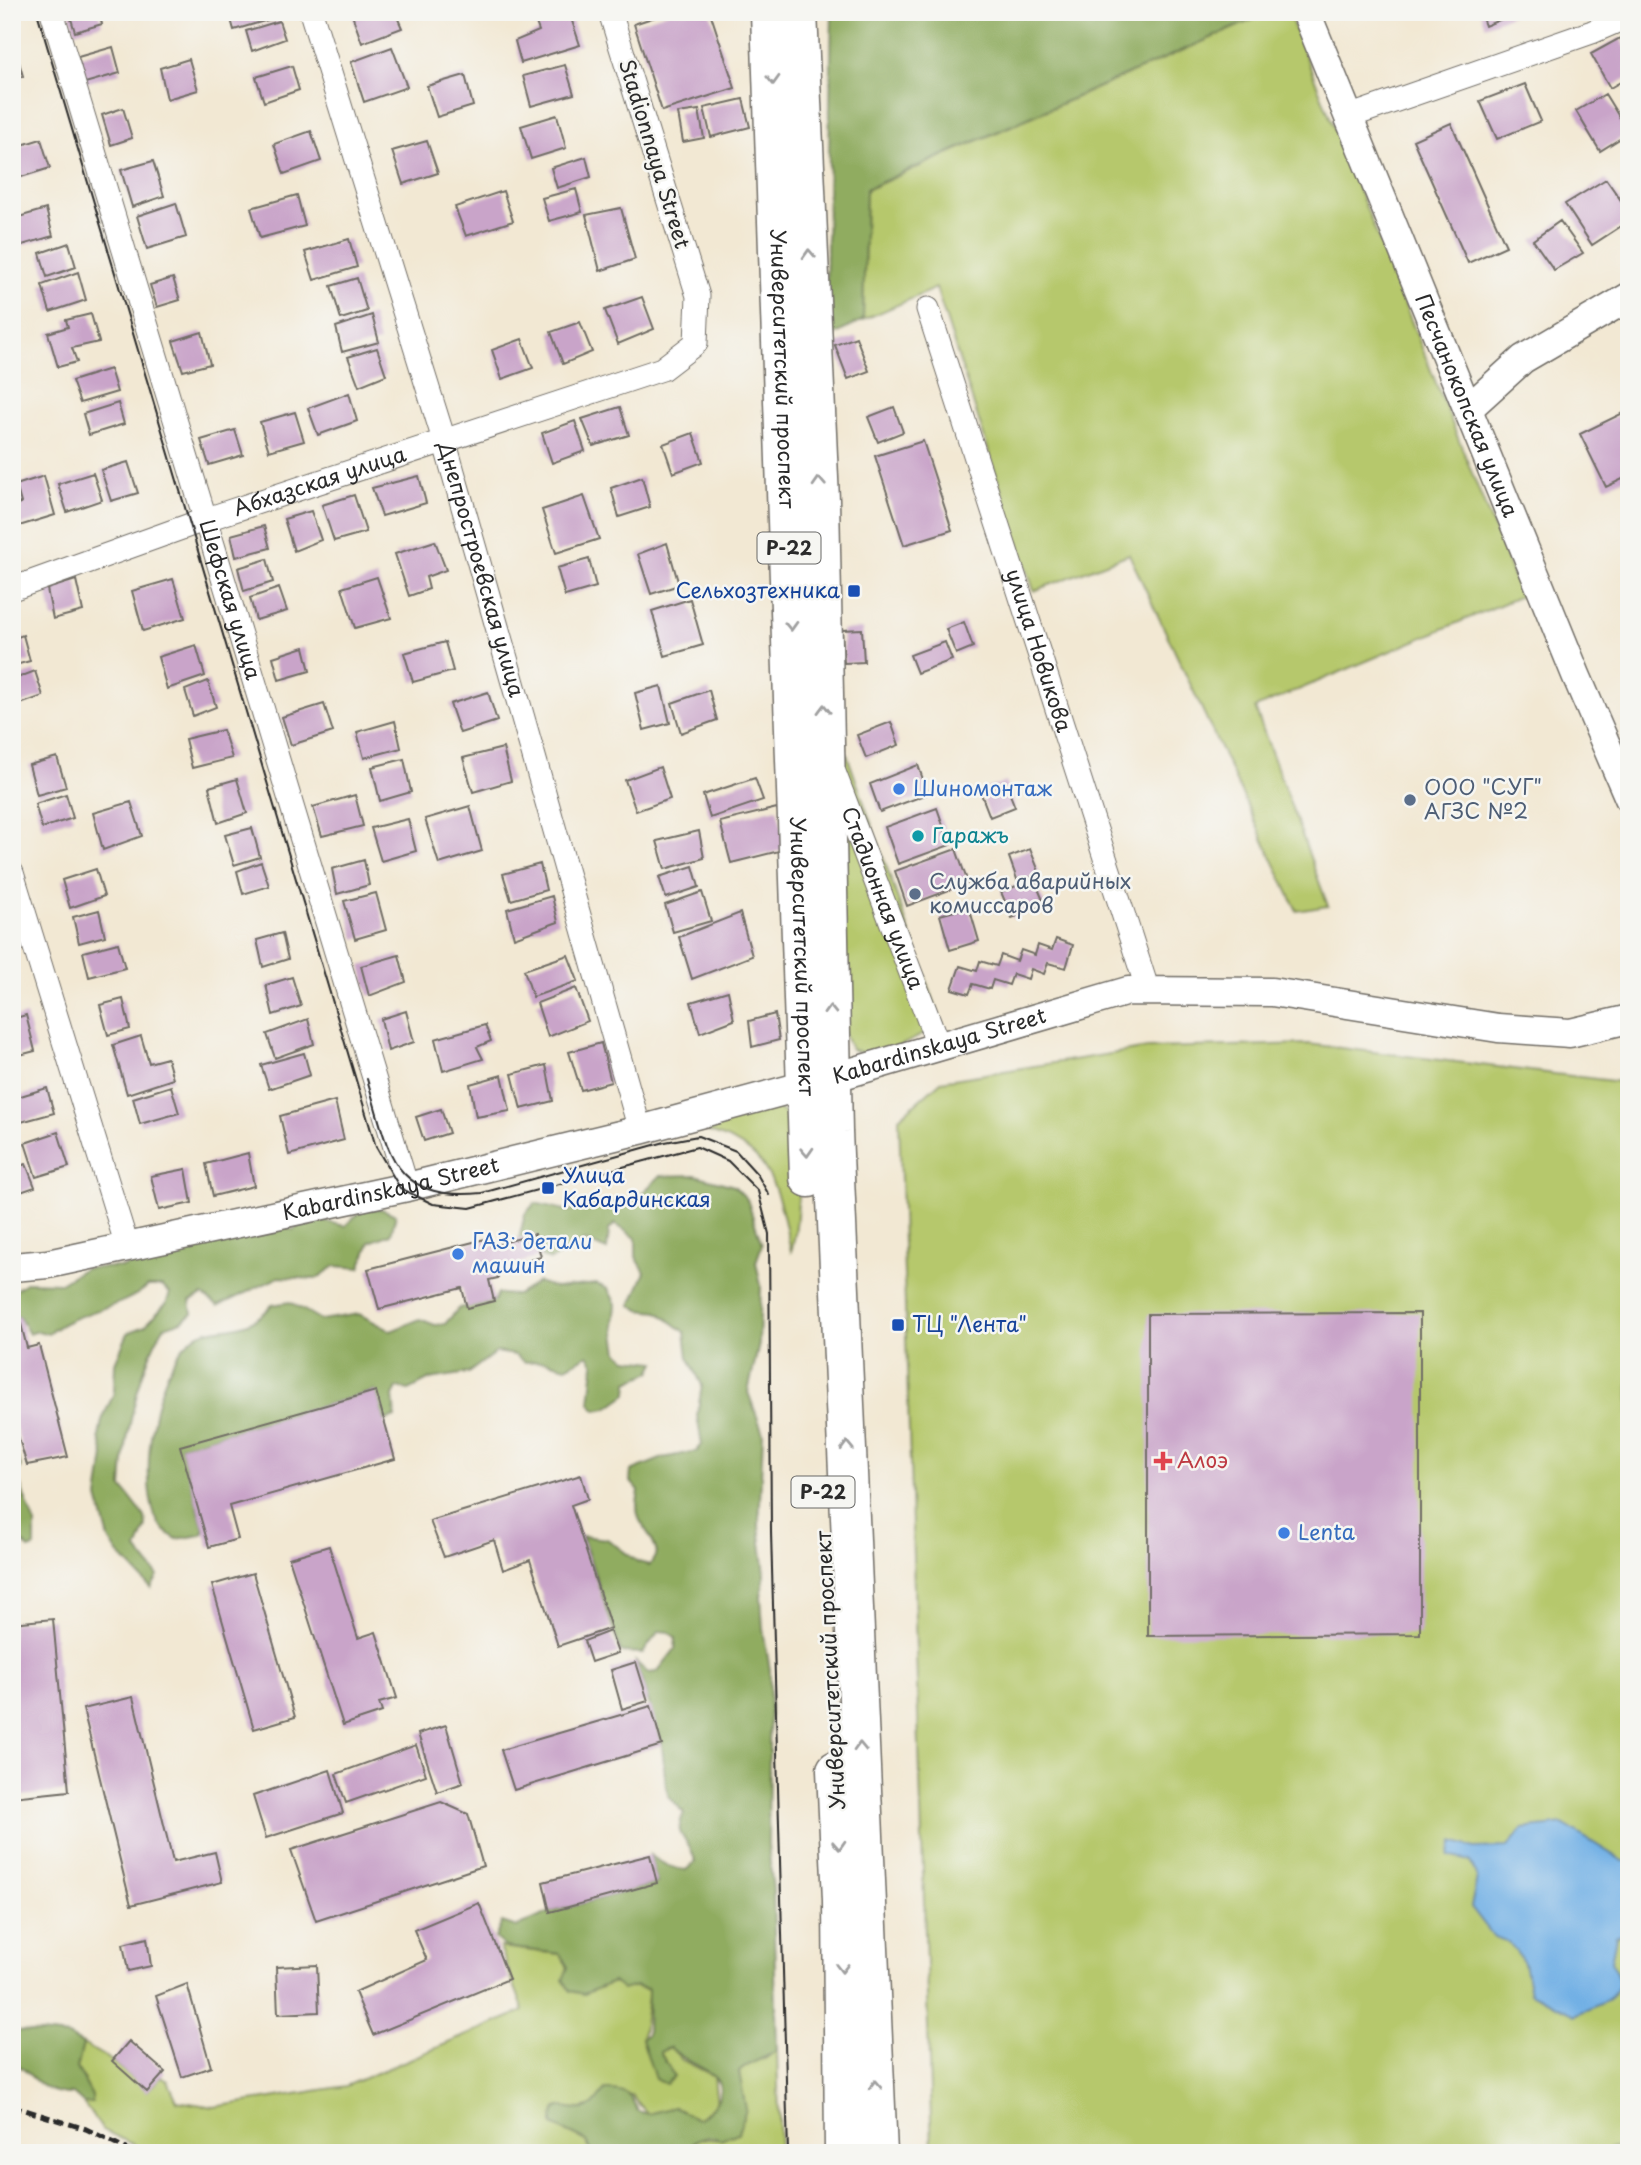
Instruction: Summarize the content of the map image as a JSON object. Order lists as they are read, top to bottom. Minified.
{"streets":{"highway":["Университетский проспект","Р-22"],"street":["Stadionnaya Street","Песчанокопская улица","Абхазская улица","Днепростроевская улица","Шефская улица","улица Новикова","Стадионная улица","Kabardinskaya Street"]},"crossings":[["Stadionnaya Street","Абхазская улица"],["Университетский проспект","Р-22"],["Университетский проспект","Стадионная улица"],["Университетский проспект","Kabardinskaya Street"],["Абхазская улица","Днепростроевская улица"],["Абхазская улица","Шефская улица"],["Днепростроевская улица","Kabardinskaya Street"],["Шефская улица","Kabardinskaya Street"],["улица Новикова","Kabardinskaya Street"],["Стадионная улица","Kabardinskaya Street"]],"places":{"transit":["Сельхозтехника","Улица Кабардинская","ТЦ \"Лента\""],"other":["Шиномонтаж","ООО \"СУГ\" АГЗС №2","Гаражъ","Служба аварийных комиссаров","ГАЗ: детали машин","Lenta"],"health":["Алоэ"]}}
